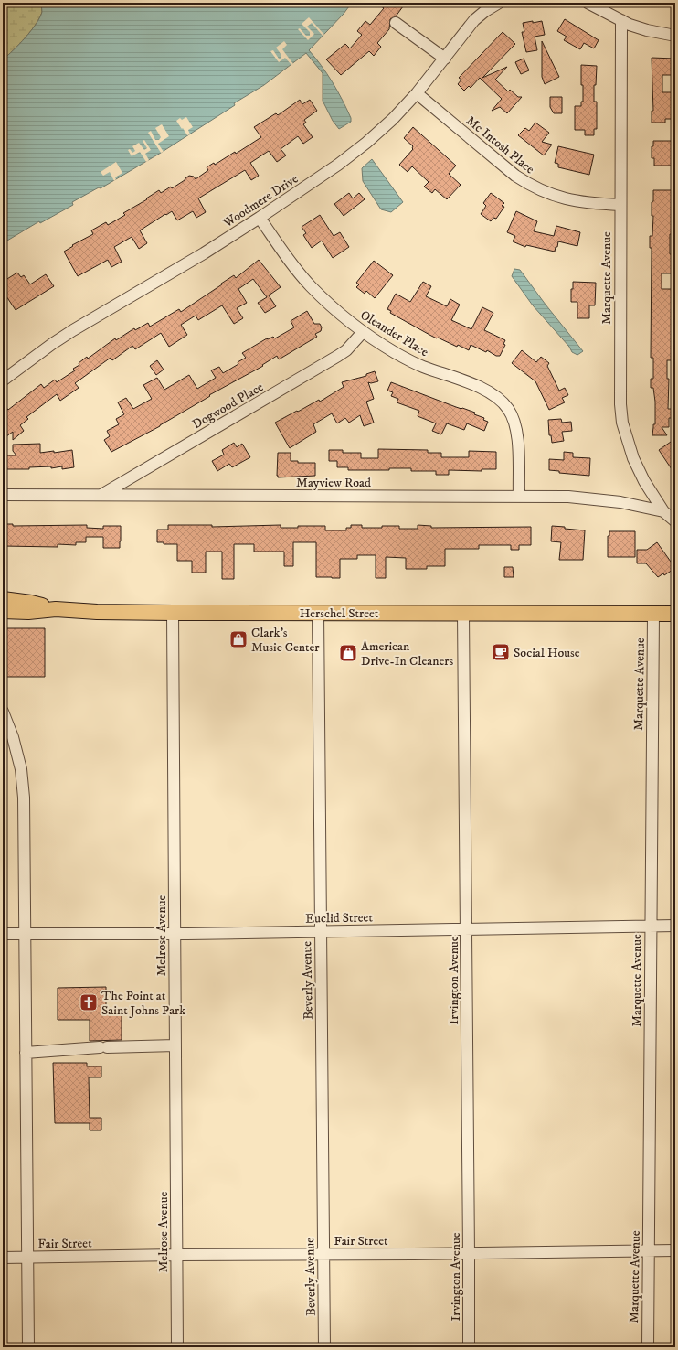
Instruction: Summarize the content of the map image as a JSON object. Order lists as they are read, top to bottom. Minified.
{"streets":{"main road":["Herschel Street"],"street":["Mc Intosh Place","Woodmere Drive","Marquette Avenue","Oleander Place","Dogwood Place","Mayview Road","Euclid Street","Melrose Avenue","Beverly Avenue","Irvington Avenue","Fair Street"]},"crossings":[["Mc Intosh Place","Woodmere Drive"],["Mc Intosh Place","Marquette Avenue"],["Woodmere Drive","Oleander Place"],["Marquette Avenue","Mayview Road"],["Marquette Avenue","Herschel Street"],["Marquette Avenue","Euclid Street"],["Marquette Avenue","Fair Street"],["Oleander Place","Dogwood Place"],["Oleander Place","Mayview Road"],["Dogwood Place","Mayview Road"],["Herschel Street","Melrose Avenue"],["Herschel Street","Beverly Avenue"],["Herschel Street","Irvington Avenue"],["Euclid Street","Melrose Avenue"],["Euclid Street","Beverly Avenue"],["Euclid Street","Irvington Avenue"],["Melrose Avenue","Fair Street"],["Beverly Avenue","Fair Street"],["Irvington Avenue","Fair Street"]],"places":{"shop":["Clark's Music Center","American Drive-In Cleaners"],"cafe":["Social House"],"church":["The Point at Saint Johns Park"]}}
